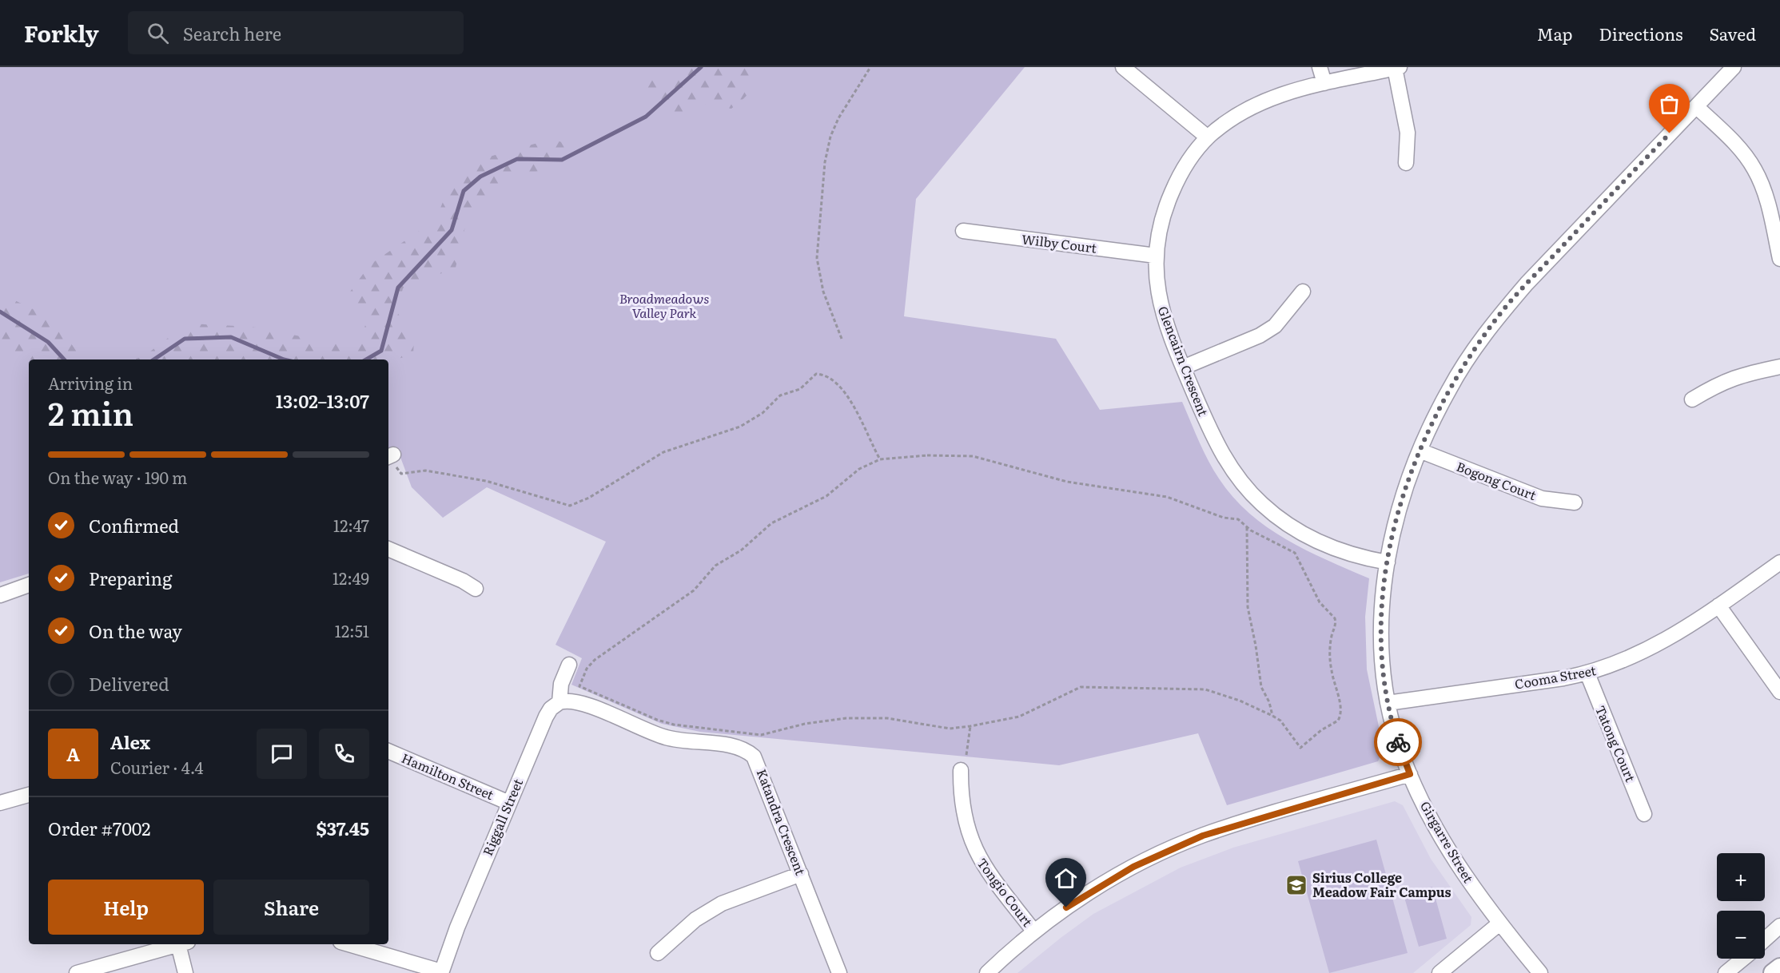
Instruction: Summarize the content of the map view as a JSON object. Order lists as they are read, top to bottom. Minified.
{"streets":{"street":["Wilby Court","Glencairn Crescent","Bogong Court","Cooma Street","Tatong Court","Hamilton Street","Riggall Street","Katandra Crescent","Girgarre Street","Tongio Court"]},"crossings":[["Wilby Court","Glencairn Crescent"],["Glencairn Crescent","Girgarre Street"],["Bogong Court","Girgarre Street"],["Cooma Street","Tatong Court"],["Cooma Street","Girgarre Street"],["Hamilton Street","Riggall Street"],["Riggall Street","Katandra Crescent"]],"parks":["Broadmeadows Valley Park"],"places":{"school or university":["Sirius College Meadow Fair Campus"]},"page":{"header":"Forkly","search":"Search here","nav":["Map","Directions","Saved"],"heading":["2 min","Arriving in","13:02–13:07"],"panel":["Alex","Courier · 4.4","Order #7002","$37.45"],"bar":"On the way · 190 m","list":[["Confirmed","12:47"],["Preparing","12:49"],["On the way","12:51"],"Delivered"],"round":"A","map_buttons":["+","−"],"buttons":["Help","Share"]}}
